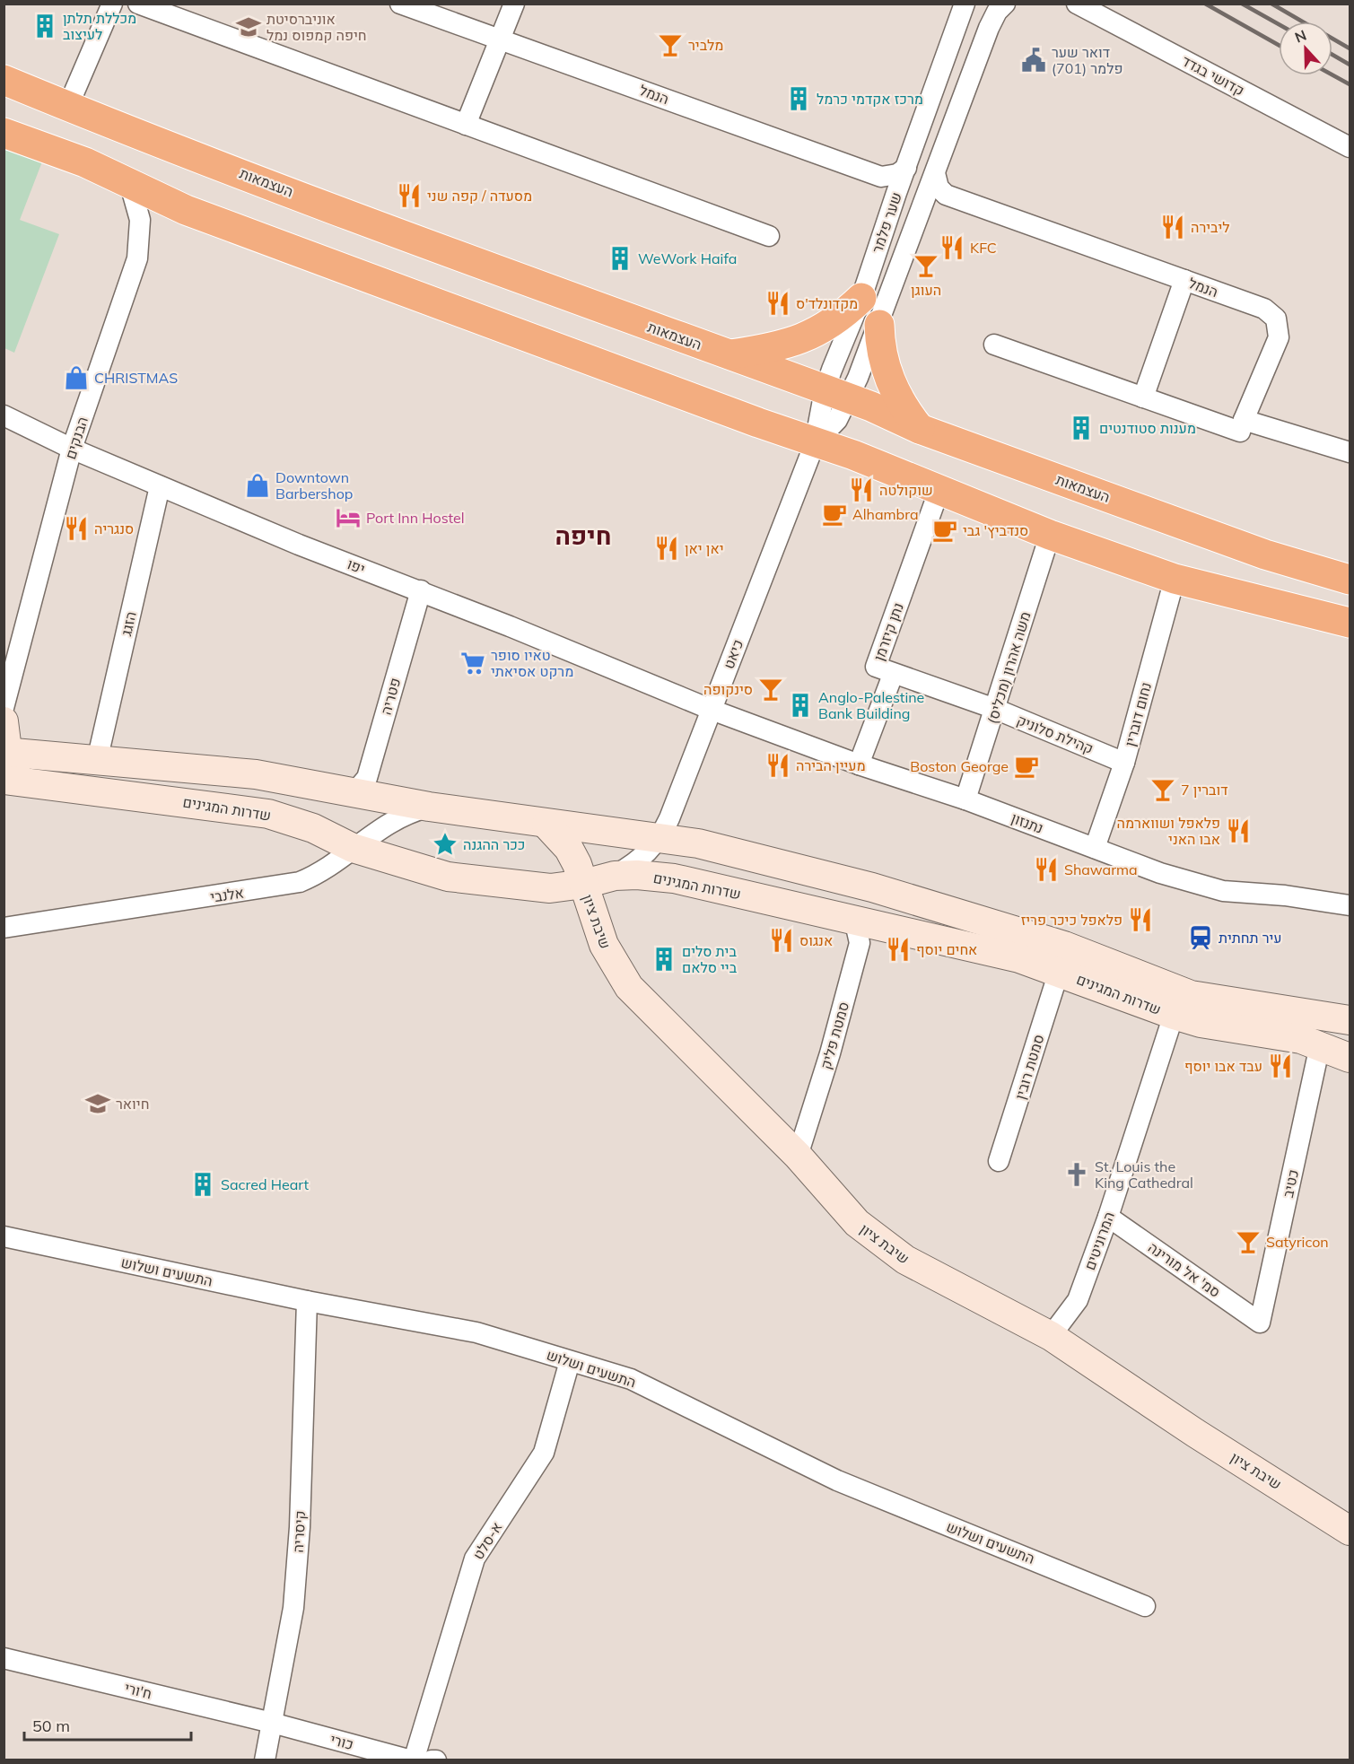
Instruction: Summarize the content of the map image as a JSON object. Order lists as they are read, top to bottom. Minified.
{"streets":{"highway":["העצמאות"],"street":["קדושי בגדד","הנמל","שער פלמר","הבנקים","יפו","הזגג","נתן קיזרמן","כיאט","משה אהרון (מכליס)","פטריה","נחום דוברין","קהילת סלוניק","שדרות המגינים","נתנזון","אלנבי","שיבת ציון","סמטת פליק","סמטת רובין","כטיב","המרוניטים","סמ' אל מורינה","התשעים ושלוש","קיסריה","א-סלט","ח'ורי","כורי"]},"crossings":[["הנמל","שער פלמר"],["העצמאות","שער פלמר"],["העצמאות","כיאט"],["שער פלמר","כיאט"],["הבנקים","יפו"],["יפו","הזגג"],["יפו","כיאט"],["יפו","פטריה"],["יפו","נתנזון"],["הזגג","שדרות המגינים"],["נתן קיזרמן","קהילת סלוניק"],["נתן קיזרמן","נתנזון"],["כיאט","שדרות המגינים"],["כיאט","נתנזון"],["משה אהרון (מכליס)","קהילת סלוניק"],["משה אהרון (מכליס)","נתנזון"],["פטריה","שדרות המגינים"],["נחום דוברין","קהילת סלוניק"],["נחום דוברין","נתנזון"],["שדרות המגינים","אלנבי"],["שדרות המגינים","שיבת ציון"],["שדרות המגינים","סמטת פליק"],["שדרות המגינים","סמטת רובין"],["שדרות המגינים","כטיב"],["שדרות המגינים","המרוניטים"],["שיבת ציון","סמטת פליק"],["שיבת ציון","המרוניטים"],["כטיב","סמ' אל מורינה"],["המרוניטים","סמ' אל מורינה"],["התשעים ושלוש","קיסריה"],["התשעים ושלוש","א-סלט"],["קיסריה","ח'ורי"],["קיסריה","כורי"],["א-סלט","כורי"],["ח'ורי","כורי"]],"districts":["חיפה"],"places":{"building":["מכללת תלתן לעיצוב","מרכז אקדמי כרמל","WeWork Haifa","מענות סטודנטים","Anglo-Palestine Bank Building","בית סלים ביי סלאם","Sacred Heart"],"school or university":["אוניברסיטת חיפה קמפוס נמל","חיואר"],"bar":["מלביר","העוגן","סינקופה","דוברין 7","Satyricon"],"public building":["דואר שער פלמר (701)"],"restaurant":["מסעדה / קפה שני","ליבירה","KFC","מקדונלד'ס","שוקולטה","סנגריה","יאן יאן","מעיין הבירה","פלאפל ושווארמה אבו האני","Shawarma","פלאפל כיכר פריז","אנגוס","אחים יוסף","עבד אבו יוסף"],"shop":["CHRISTMAS","Downtown Barbershop"],"cafe":["Alhambra","סנדביץ' גבי","Boston George"],"hotel":["Port Inn Hostel"],"supermarket":["טאיו סופר מרקט אסיאתי"],"place":["ככר ההגנה"],"station":["עיר תחתית"],"church":["St. Louis the King Cathedral"]},"scale_bar":"50 m","north":"top"}
